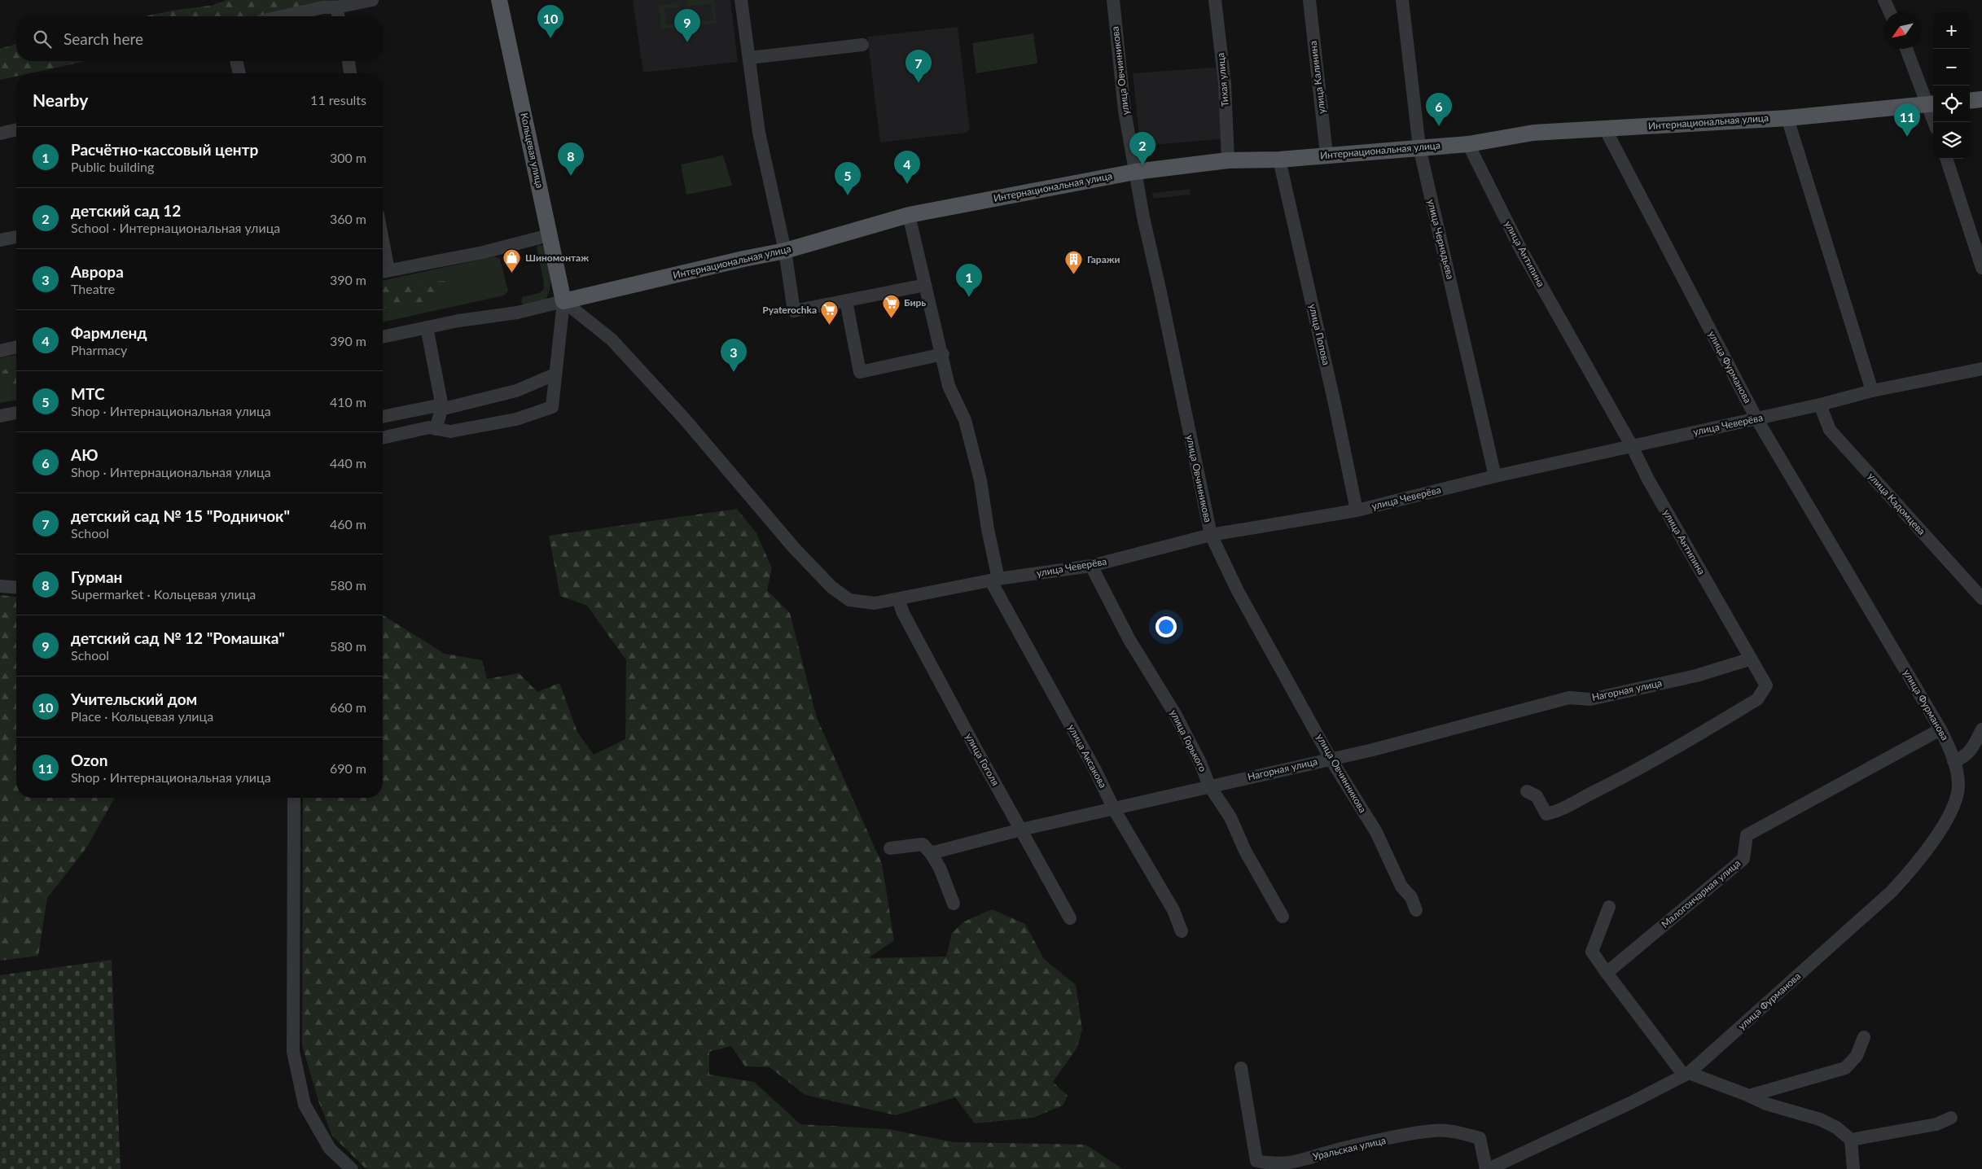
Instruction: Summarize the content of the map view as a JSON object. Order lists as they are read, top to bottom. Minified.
{"streets":{"main road":["Интернациональная улица","Кольцевая улица"],"street":["улица Овчинникова","улица Калинина","Тихая улица","улица Чернядьева","улица Антипина","улица Попова","улица Фурманова","улица Чеверёва","улица Кадомцева","Нагорная улица","улица Горького","улица Аксакова","улица Гоголя","Малогончарная улица","Уральская улица"]},"crossings":[["улица Овчинникова","Интернациональная улица"],["улица Овчинникова","улица Чеверёва"],["улица Овчинникова","Нагорная улица"],["улица Калинина","Интернациональная улица"],["Тихая улица","Интернациональная улица"],["Интернациональная улица","Кольцевая улица"],["Интернациональная улица","улица Чернядьева"],["Интернациональная улица","улица Антипина"],["Интернациональная улица","улица Попова"],["Интернациональная улица","улица Фурманова"],["Интернациональная улица","улица Чеверёва"],["Интернациональная улица","улица Аксакова"],["Кольцевая улица","улица Чеверёва"],["улица Чернядьева","улица Чеверёва"],["улица Антипина","улица Чеверёва"],["улица Антипина","Нагорная улица"],["улица Попова","улица Чеверёва"],["улица Фурманова","улица Чеверёва"],["улица Фурманова","Малогончарная улица"],["улица Фурманова","Уральская улица"],["улица Чеверёва","улица Кадомцева"],["улица Чеверёва","улица Горького"],["улица Чеверёва","улица Аксакова"],["улица Чеверёва","улица Гоголя"],["Нагорная улица","улица Горького"],["Нагорная улица","улица Аксакова"],["Нагорная улица","улица Гоголя"]],"places":{"shop":["Шиномонтаж"],"building":["Гаражи"],"supermarket":["Бирь","Pyaterochka"]},"north":"bottom left","page":{"pins":["10","9","7","6","11","2","8","4","5","1","3"],"map_buttons":["+","−"],"search":"Search here","heading":["Nearby","11 results"],"list":[{"mark":"1","name":"Расчётно-кассовый центр","note":"Public building","value":"300 m"},{"mark":"2","name":"детский сад 12","note":"School · Интернациональная улица","value":"360 m"},{"mark":"3","name":"Аврора","note":"Theatre","value":"390 m"},{"mark":"4","name":"Фармленд","note":"Pharmacy","value":"390 m"},{"mark":"5","name":"МТС","note":"Shop · Интернациональная улица","value":"410 m"},{"mark":"6","name":"АЮ","note":"Shop · Интернациональная улица","value":"440 m"},{"mark":"7","name":"детский сад № 15 \"Родничок\"","note":"School","value":"460 m"},{"mark":"8","name":"Гурман","note":"Supermarket · Кольцевая улица","value":"580 m"},{"mark":"9","name":"детский сад № 12 \"Ромашка\"","note":"School","value":"580 m"},{"mark":"10","name":"Учительский дом","note":"Place · Кольцевая улица","value":"660 m"},{"mark":"11","name":"Ozon","note":"Shop · Интернациональная улица","value":"690 m"}]}}
